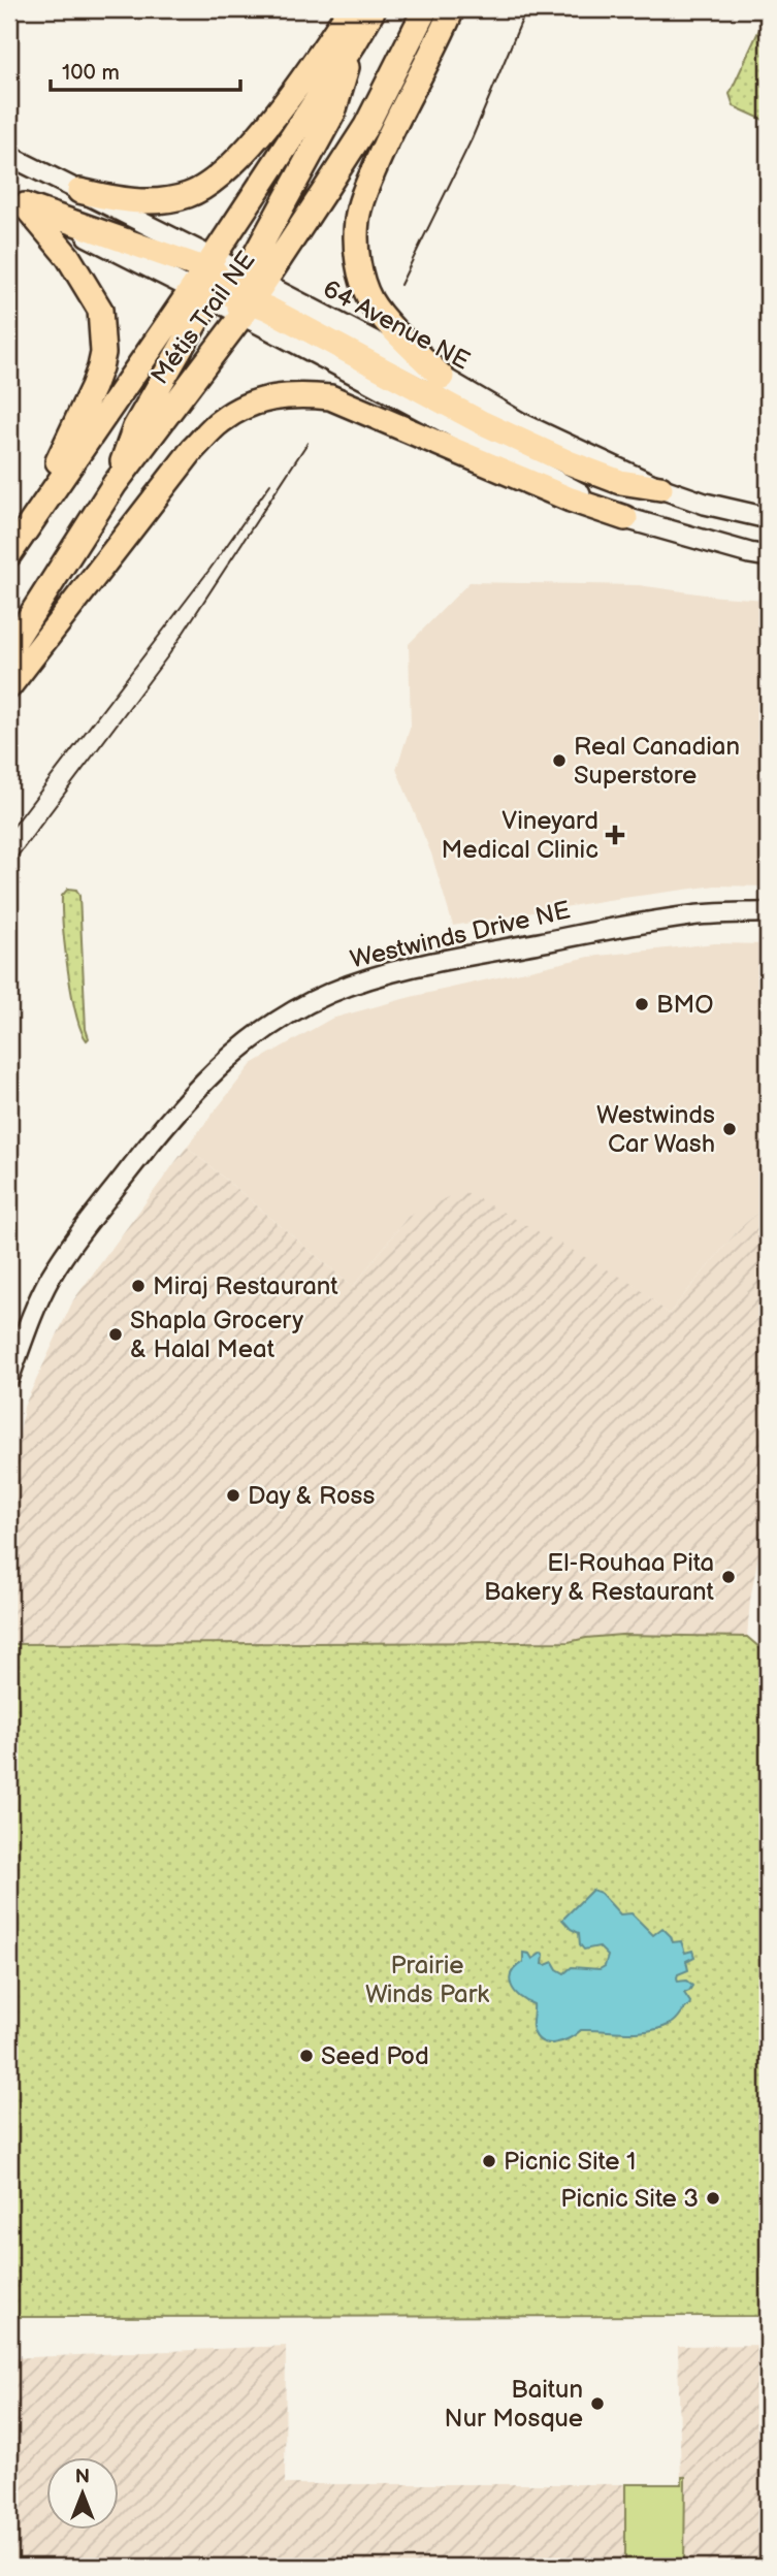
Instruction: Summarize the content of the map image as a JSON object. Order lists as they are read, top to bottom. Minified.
{"streets":{"main road":["Métis Trail NE","64 Avenue NE"],"street":["Westwinds Drive NE"]},"crossings":[["Métis Trail NE","64 Avenue NE"]],"parks":["Prairie Winds Park"],"places":{"other":["Real Canadian Superstore","BMO","Westwinds Car Wash","Miraj Restaurant","Shapla Grocery & Halal Meat","Day & Ross","El-Rouhaa Pita Bakery & Restaurant","Seed Pod","Picnic Site 1","Picnic Site 3","Baitun Nur Mosque"],"health":["Vineyard Medical Clinic"]},"scale_bar":"100 m","north":"top"}
